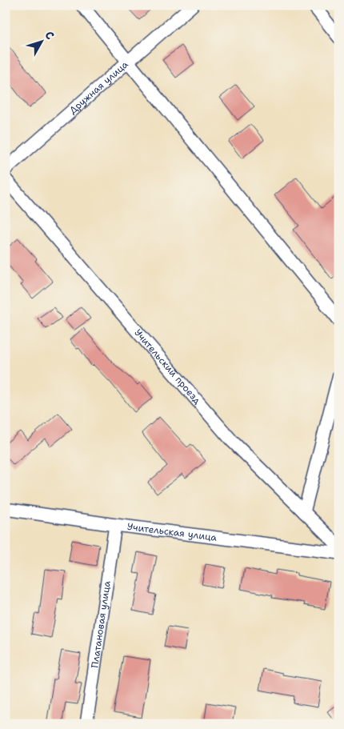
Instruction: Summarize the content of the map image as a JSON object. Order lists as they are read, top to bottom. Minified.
{"streets":{"street":["Дружная улица","Учительский проезд","Учительская улица","Платановая улица"]},"crossings":[["Учительская улица","Платановая улица"]],"north":"top right"}
